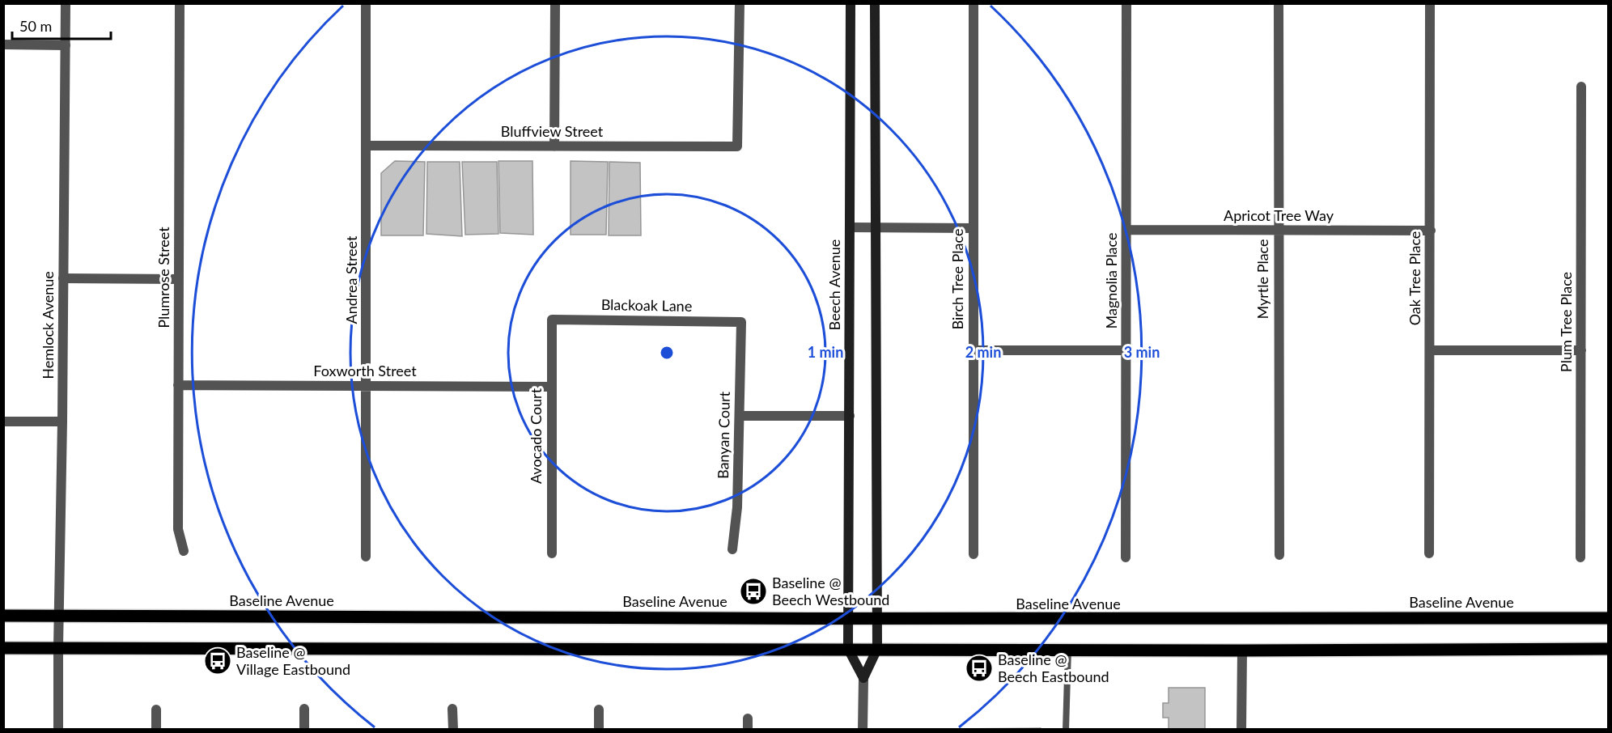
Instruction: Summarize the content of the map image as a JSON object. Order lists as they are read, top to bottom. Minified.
{"streets":{"main road":["Beech Avenue","Baseline Avenue"],"street":["Bluffview Street","Apricot Tree Way","Plumrose Street","Oak Tree Place","Birch Tree Place","Myrtle Place","Andrea Street","Magnolia Place","Blackoak Lane","Plum Tree Place","Hemlock Avenue","Foxworth Street","Banyan Court","Avocado Court"]},"crossings":[["Bluffview Street","Andrea Street"],["Apricot Tree Way","Oak Tree Place"],["Apricot Tree Way","Myrtle Place"],["Apricot Tree Way","Magnolia Place"],["Plumrose Street","Foxworth Street"],["Andrea Street","Foxworth Street"],["Beech Avenue","Baseline Avenue"],["Blackoak Lane","Banyan Court"],["Blackoak Lane","Avocado Court"],["Hemlock Avenue","Baseline Avenue"],["Foxworth Street","Avocado Court"]],"places":{"bus stop":["Baseline @ Beech Westbound","Baseline @ Village Eastbound","Baseline @ Beech Eastbound"]},"scale_bar":"50 m","rings":["1 min","2 min","3 min"]}
